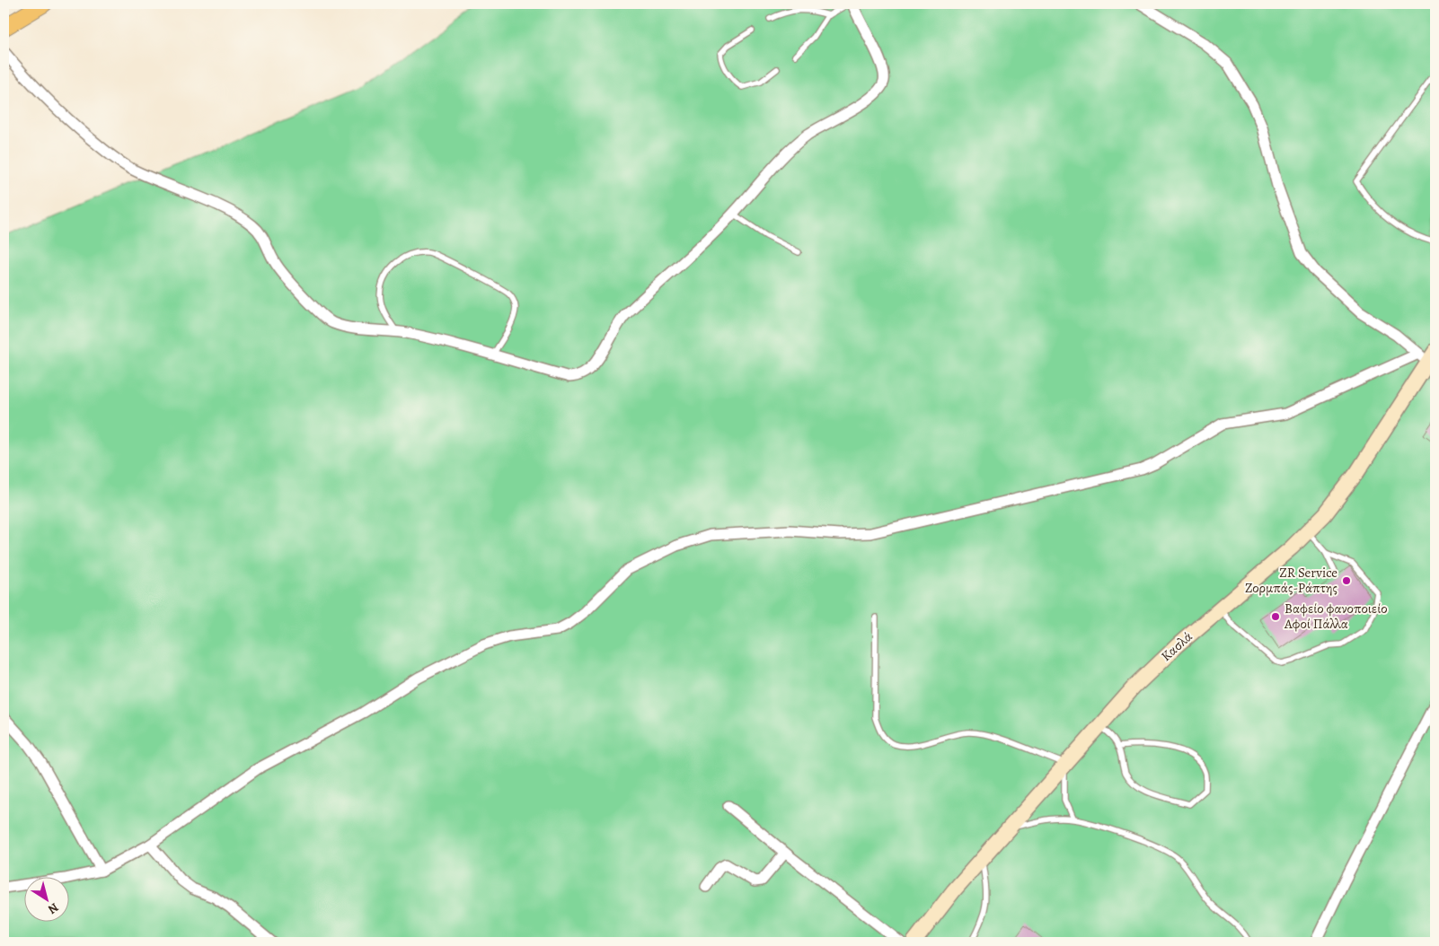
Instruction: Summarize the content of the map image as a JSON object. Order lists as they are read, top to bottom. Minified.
{"streets":{"street":["Κασλά"]},"places":["ZR Service Ζορμπάς-Ράπτης","Βαφείο φανοποιείο Αφοί Πάλλα"],"north":"bottom right"}
